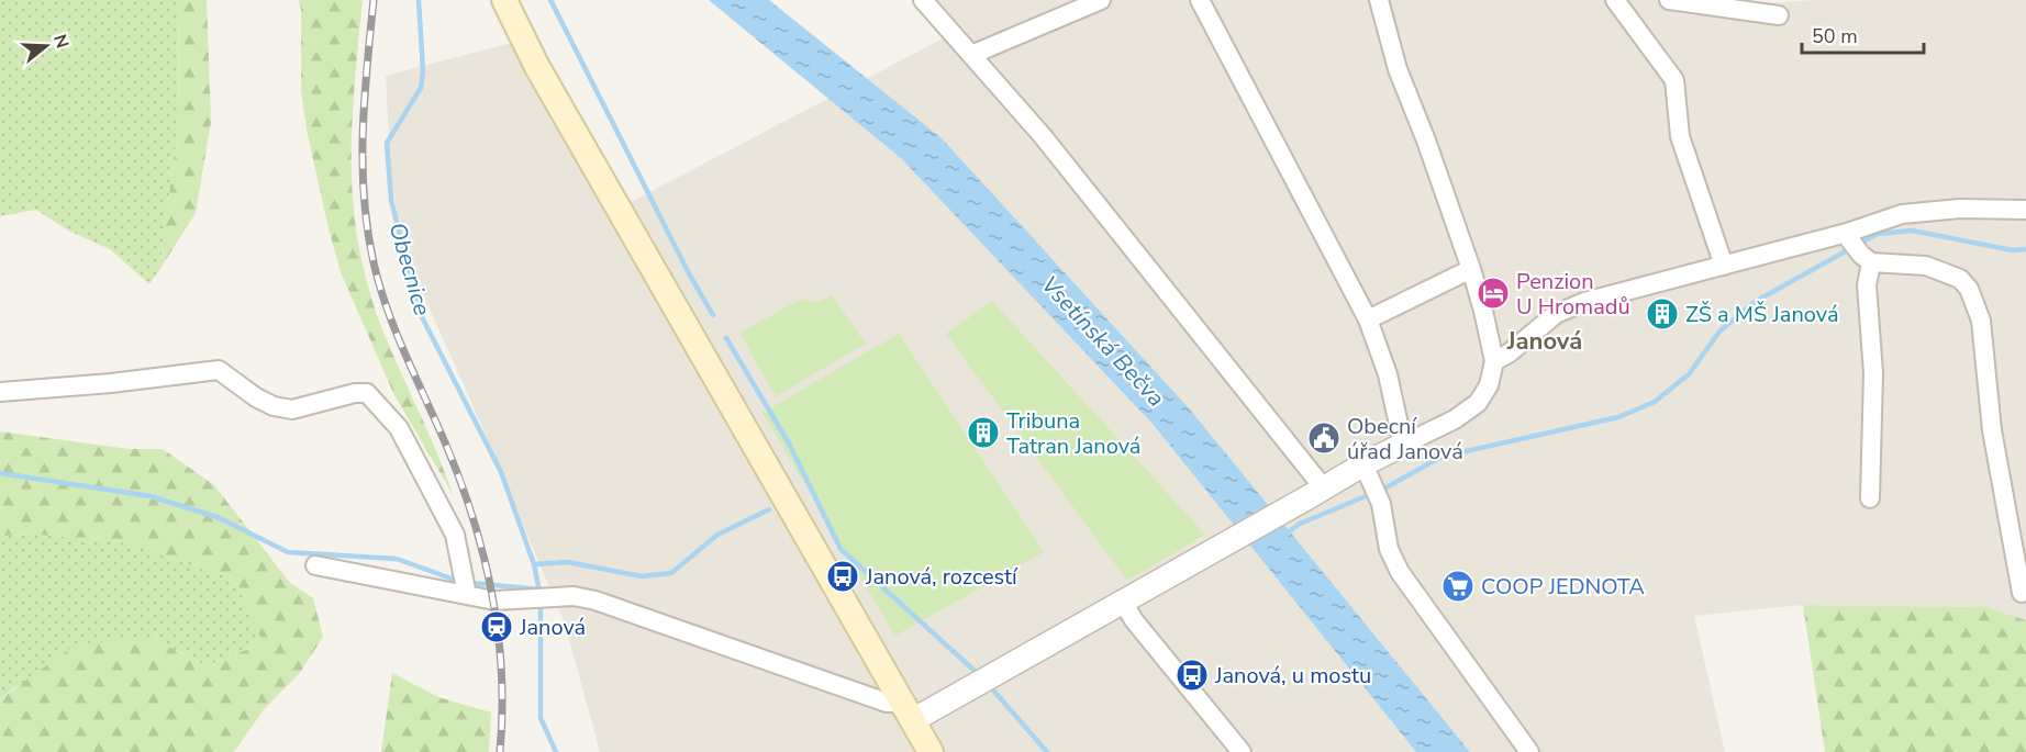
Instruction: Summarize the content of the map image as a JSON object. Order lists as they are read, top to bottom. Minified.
{"districts":["Janová"],"water":["Obecnice","Vsetínská Bečva"],"places":{"hotel":["Penzion U Hromadů"],"building":["ZŠ a MŠ Janová","Tribuna Tatran Janová"],"public building":["Obecní úřad Janová"],"bus stop":["Janová, rozcestí","Janová, u mostu"],"supermarket":["COOP JEDNOTA"],"station":["Janová"]},"scale_bar":"50 m","north":"right"}
